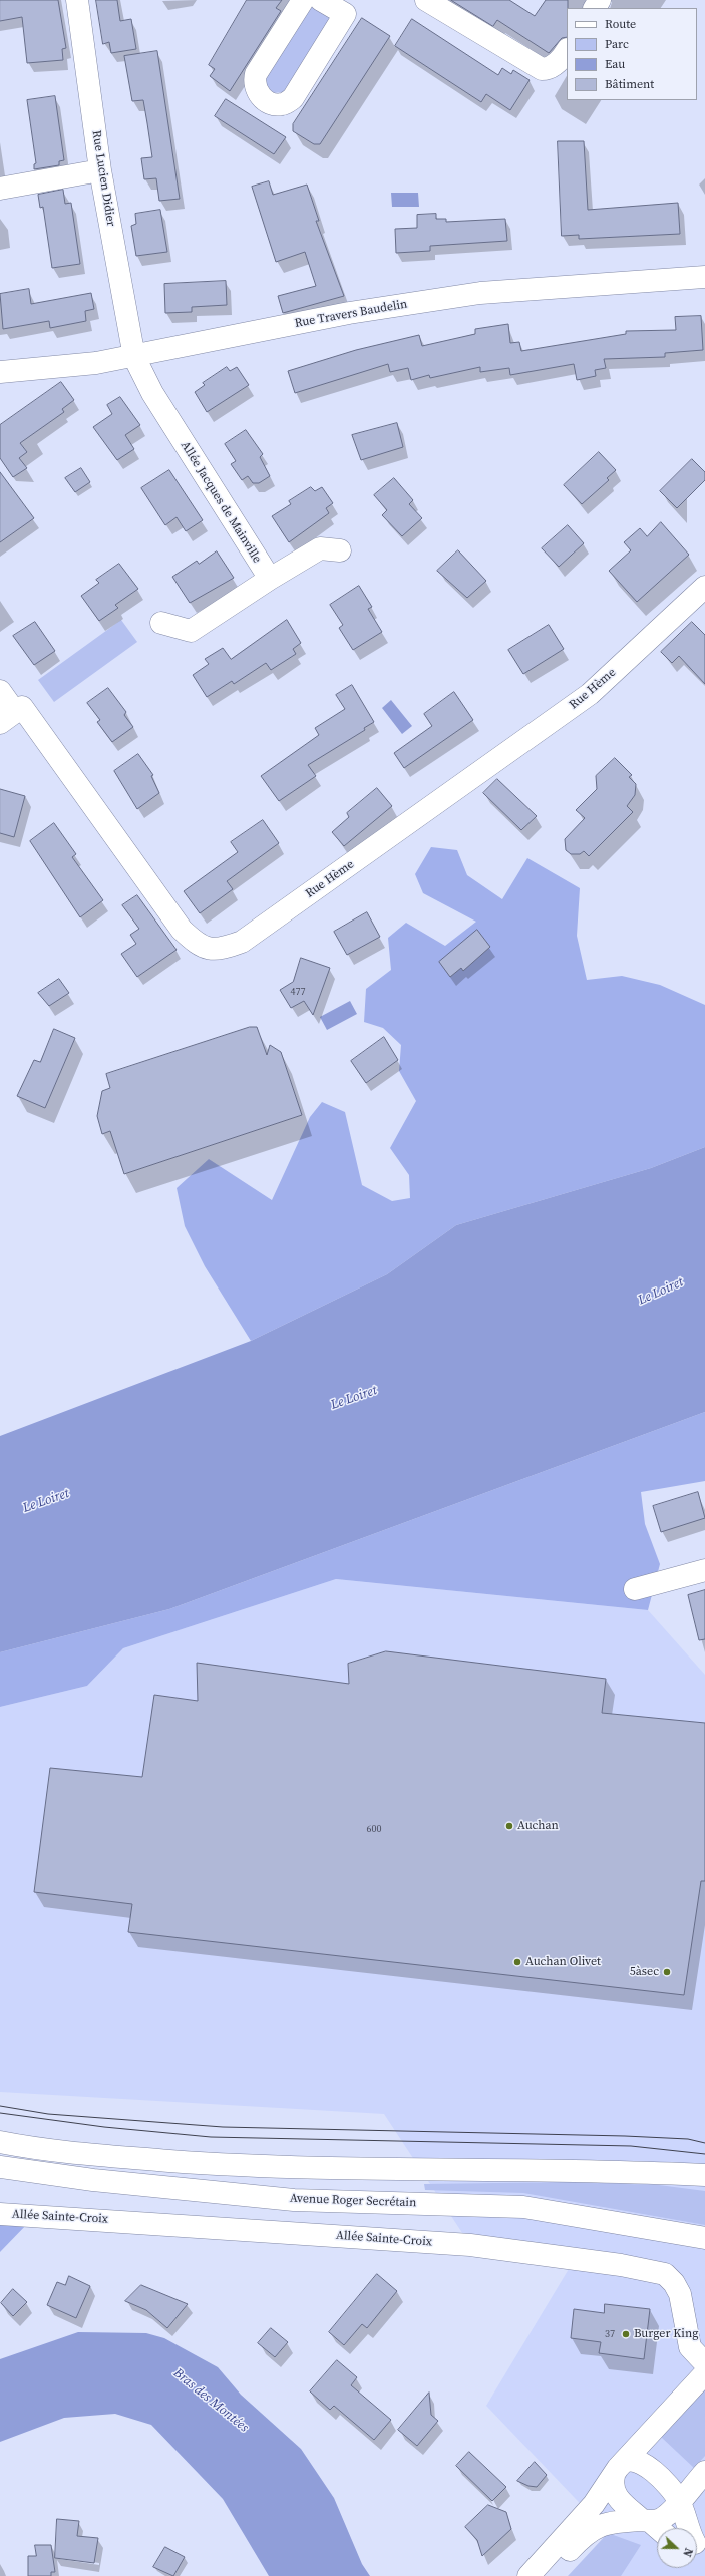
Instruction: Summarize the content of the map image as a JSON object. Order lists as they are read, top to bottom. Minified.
{"streets":{"street":["Rue Lucien Didier","Rue Travers Baudelin","Allée Jacques de Mainville","Rue Hème","Avenue Roger Secrétain","Allée Sainte-Croix"]},"crossings":[["Rue Lucien Didier","Rue Travers Baudelin"],["Rue Lucien Didier","Allée Jacques de Mainville"],["Rue Travers Baudelin","Allée Jacques de Mainville"]],"water":["Le Loiret","Bras des Montées"],"places":["Auchan","Auchan Olivet","5àsec","Burger King"],"house_numbers":["477","600","37"],"legend":["Route","Parc","Eau","Bâtiment"],"north":"right"}
